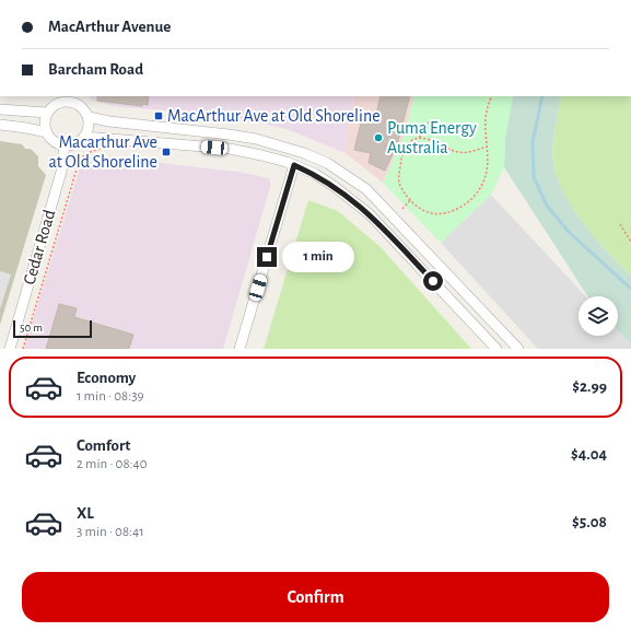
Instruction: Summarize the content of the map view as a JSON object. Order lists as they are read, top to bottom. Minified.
{"streets":{"street":["Cedar Road"]},"places":{"transit":["MacArthur Ave at Old Shoreline","Macarthur Ave at Old Shoreline"],"other":["Puma Energy Australia"]},"scale_bar":"50 m","page":{"banner":["MacArthur Avenue","Barcham Road"],"bubble":"1 min","scale":"50 m","list":[{"name":"Economy","note":"1 min · 08:39","value":"$2.99"},{"name":"Comfort","note":"2 min · 08:40","value":"$4.04"},{"name":"XL","note":"3 min · 08:41","value":"$5.08"}],"buttons":"Confirm"}}
